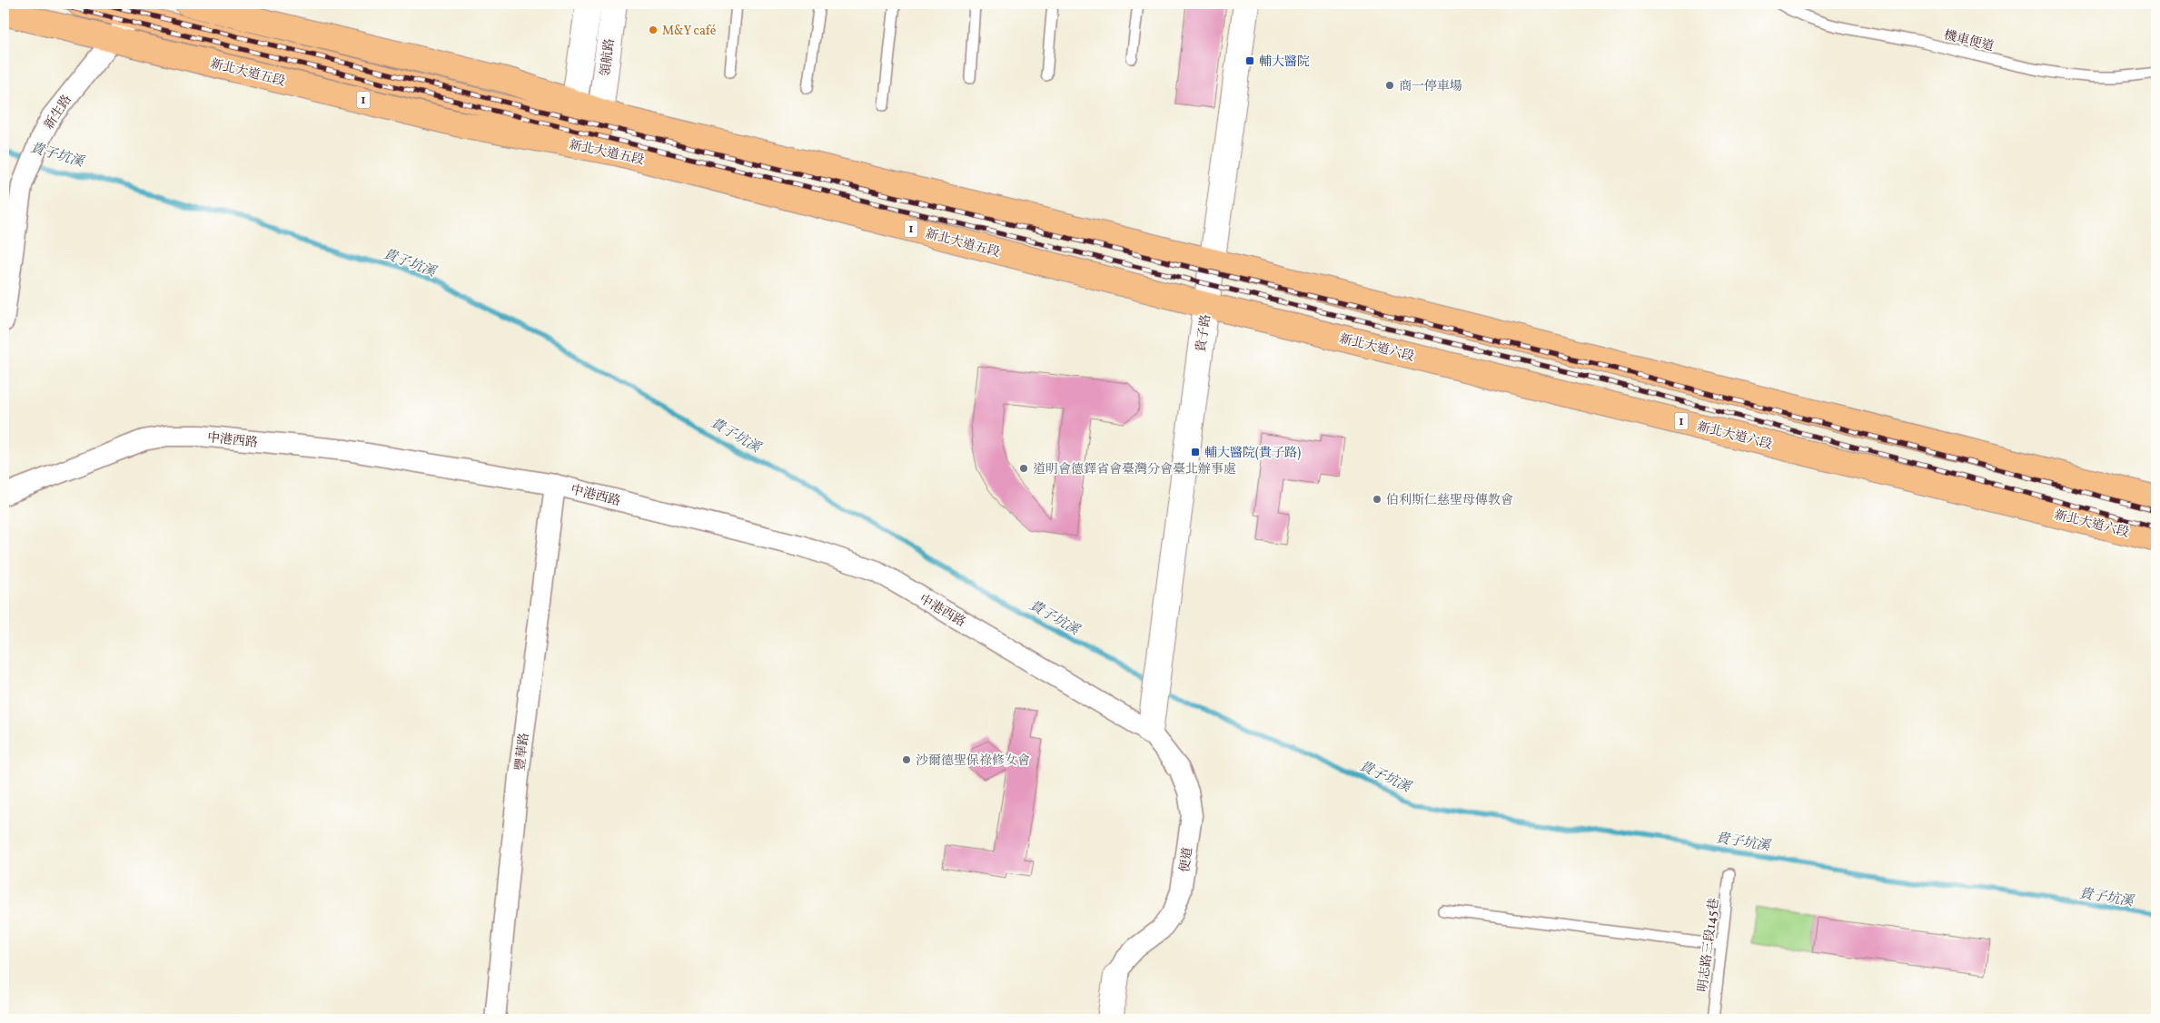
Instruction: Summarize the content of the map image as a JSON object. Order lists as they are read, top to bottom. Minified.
{"streets":{"main road":["新北大道五段","1","新北大道六段"],"street":["領航路","新生路","貴子路","中港西路","豐華路","便道"],"lane":["機車便道","明志路三段145巷"]},"crossings":[["領航路","新北大道五段"],["新北大道五段","1"],["新北大道五段","新生路"],["新北大道五段","貴子路"],["新北大道五段","新北大道六段"],["1","貴子路"],["貴子路","新北大道六段"],["貴子路","中港西路"],["貴子路","便道"],["中港西路","豐華路"],["中港西路","便道"]],"water":["貴子坑溪"],"places":{"other":["M&Y café","商一停車場","道明會德鐸省會臺灣分會臺北辦事處","伯利斯仁慈聖母傳教會","沙爾德聖保祿修女會"],"transit":["輔大醫院","輔大醫院(貴子路)"]}}
